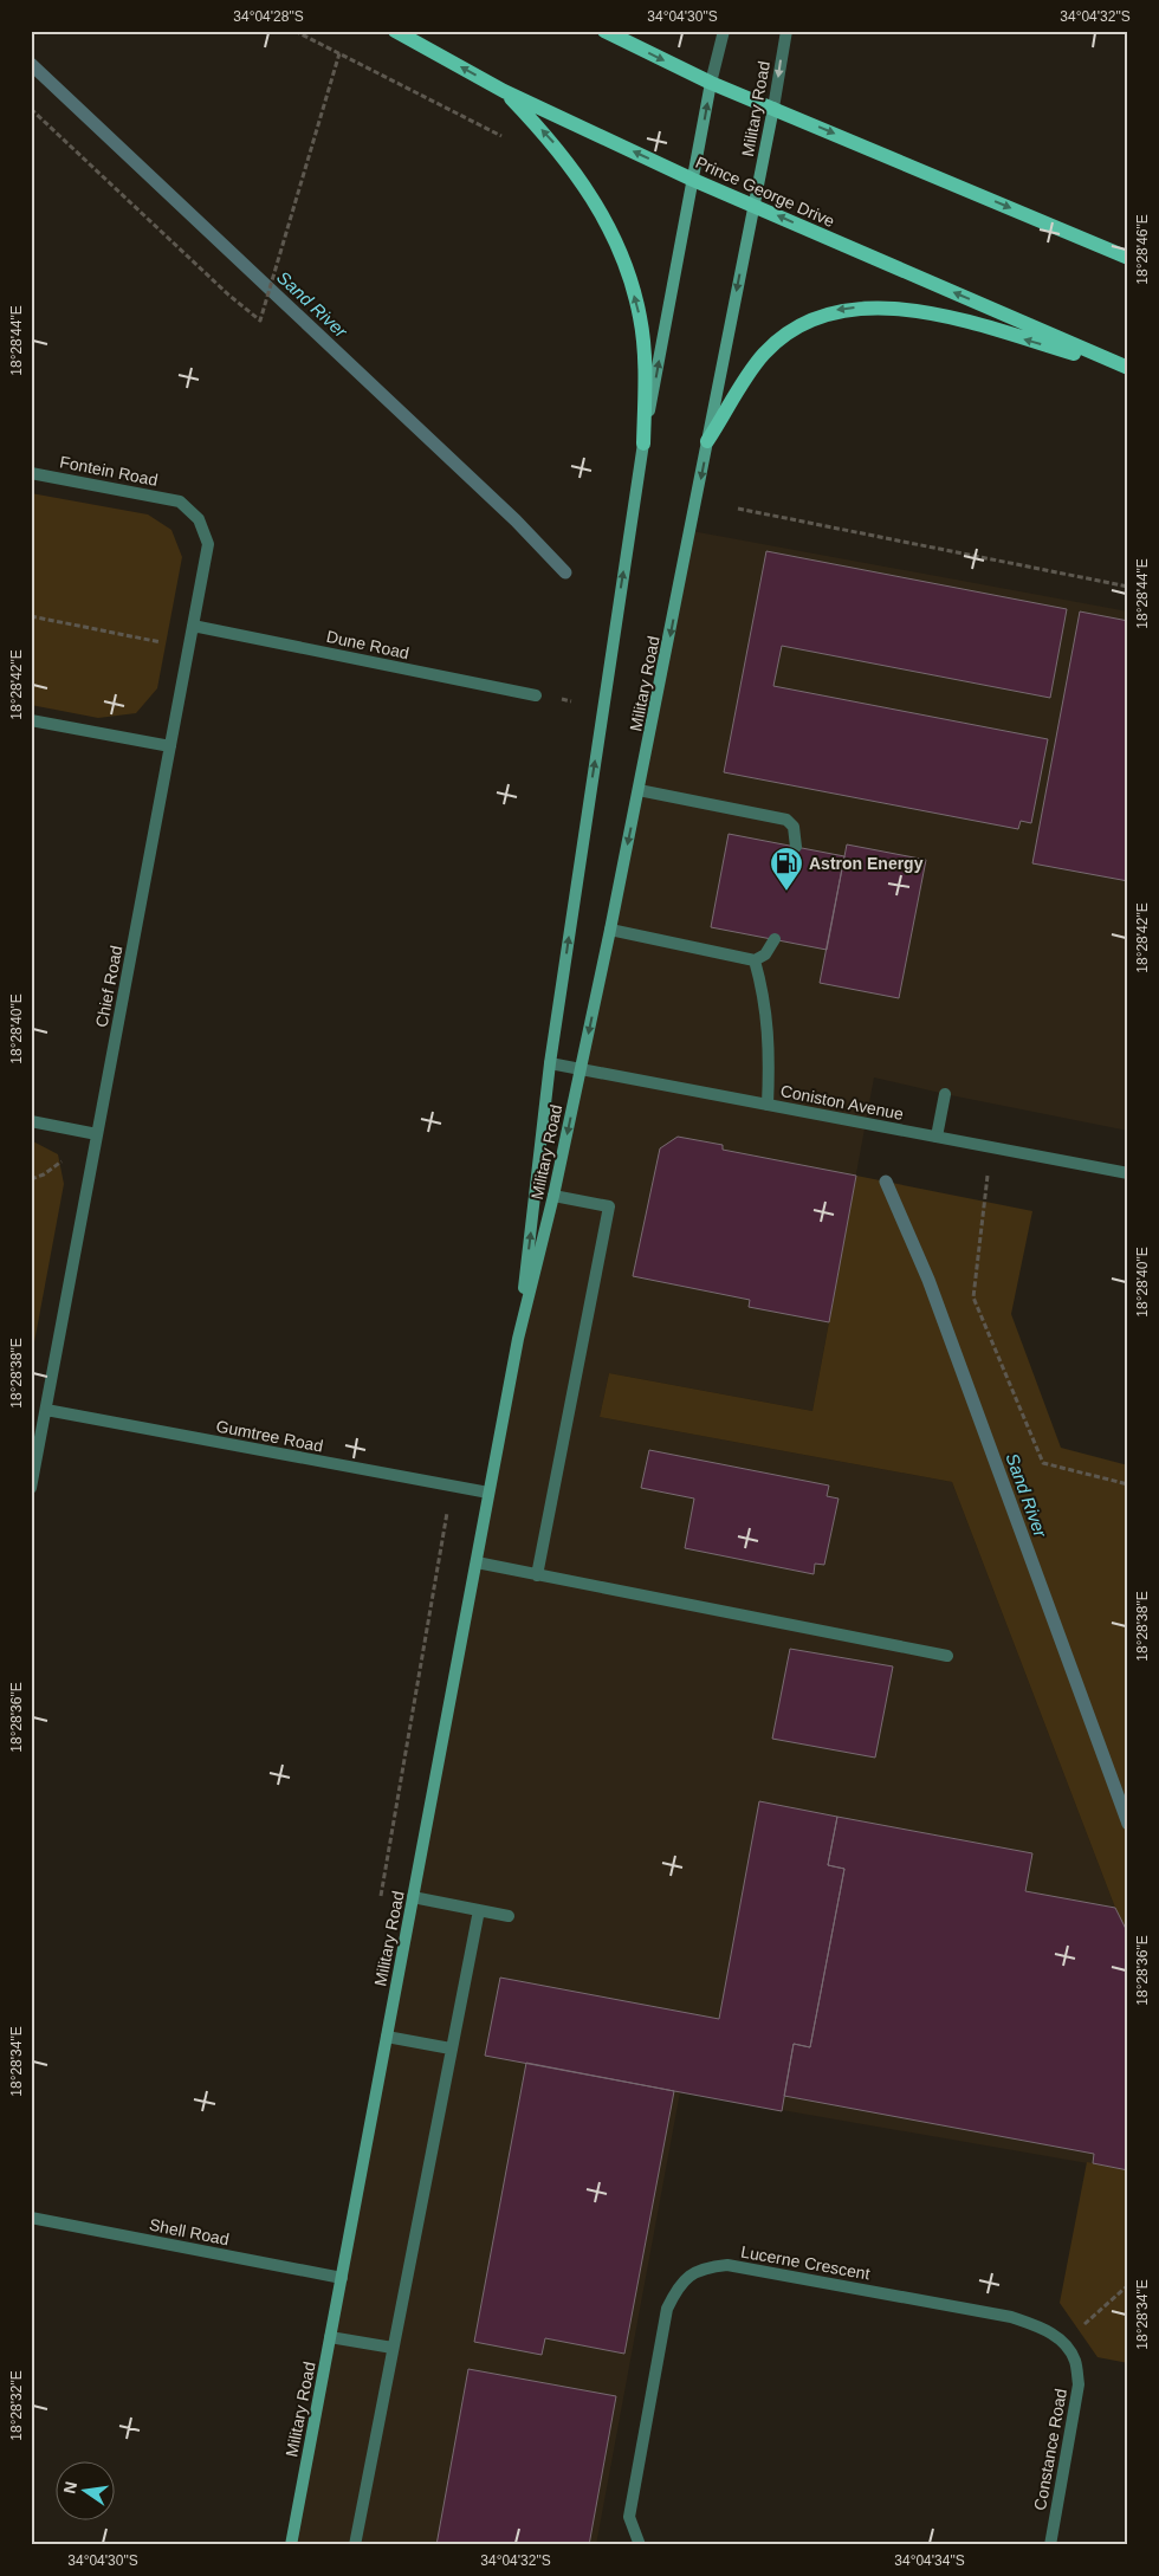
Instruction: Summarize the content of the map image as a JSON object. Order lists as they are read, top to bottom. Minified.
{"streets":{"main road":["Military Road","Prince George Drive"],"street":["Fontein Road","Dune Road","Chief Road","Coniston Avenue","Gumtree Road","Shell Road","Lucerne Crescent","Constance Road"]},"crossings":[["Military Road","Prince George Drive"],["Military Road","Coniston Avenue"],["Military Road","Gumtree Road"],["Military Road","Shell Road"],["Fontein Road","Chief Road"],["Dune Road","Chief Road"],["Chief Road","Gumtree Road"],["Lucerne Crescent","Constance Road"]],"water":["Sand River"],"places":{"fuel station":["Astron Energy"]},"north":"left","coordinates":["34°04'28\"S","34°04'30\"S","34°04'32\"S","18°28'46\"E","18°28'44\"E","18°28'42\"E","18°28'40\"E","18°28'38\"E","18°28'36\"E","18°28'34\"E","18°28'32\"E","34°04'34\"S"]}
